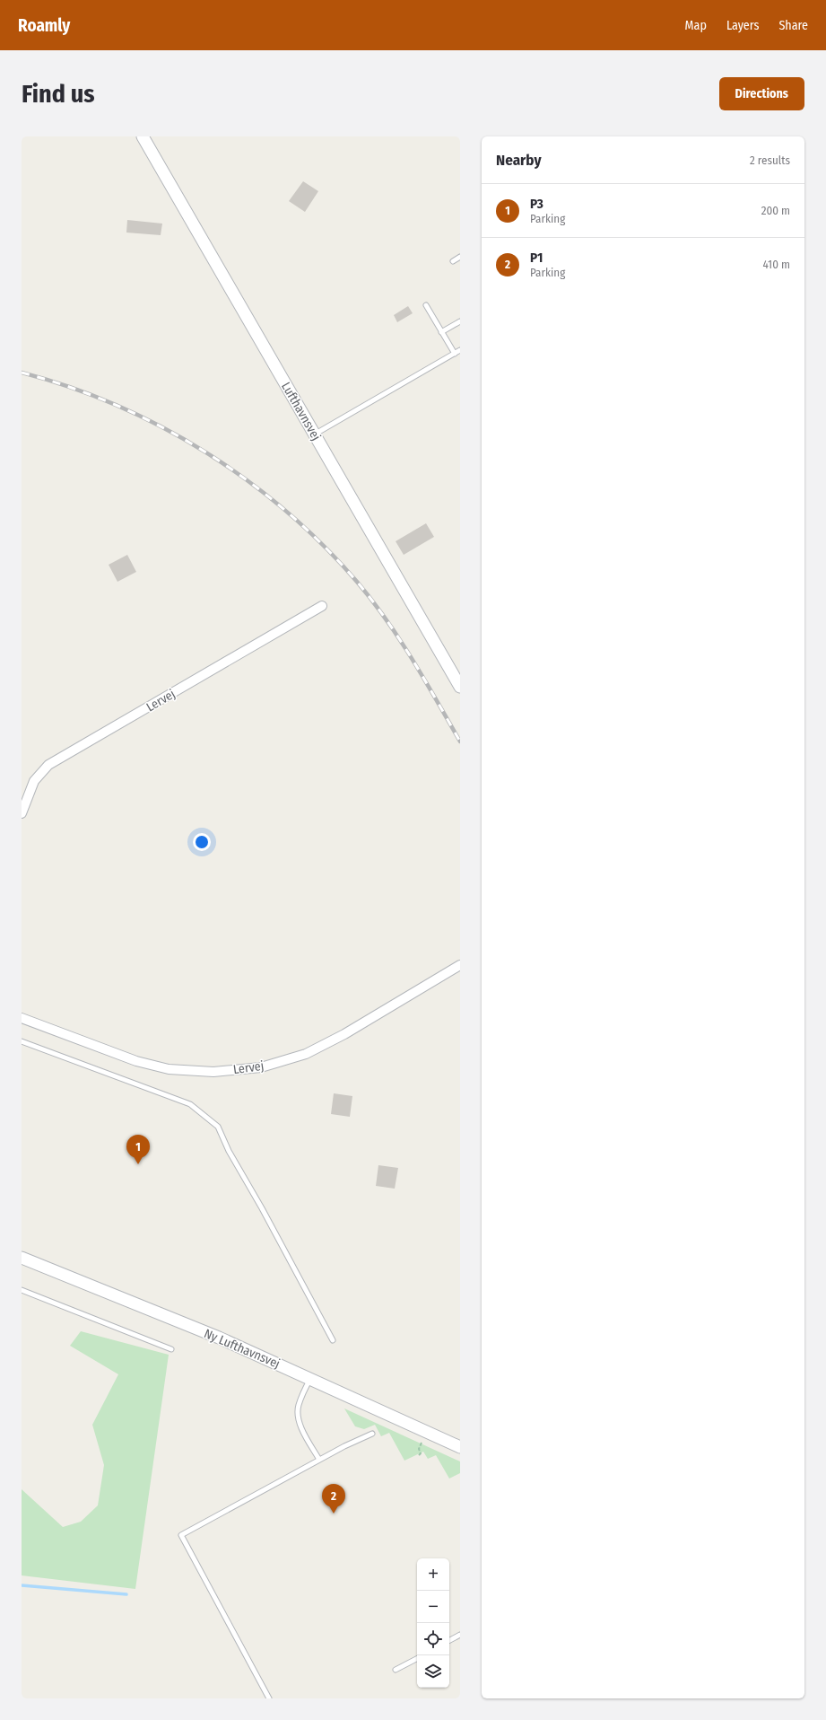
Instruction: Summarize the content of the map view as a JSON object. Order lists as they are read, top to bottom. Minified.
{"streets":{"street":["Lufthavnsvej","Lervej","Ny Lufthavnsvej"]},"page":{"header":"Roamly","nav":["Map","Layers","Share"],"buttons":"Directions","title":"Find us","heading":["Nearby","2 results"],"list":[{"mark":"1","name":"P3","note":"Parking","value":"200 m"},{"mark":"2","name":"P1","note":"Parking","value":"410 m"}],"pins":["1","2"],"map_buttons":["+","−"]}}
